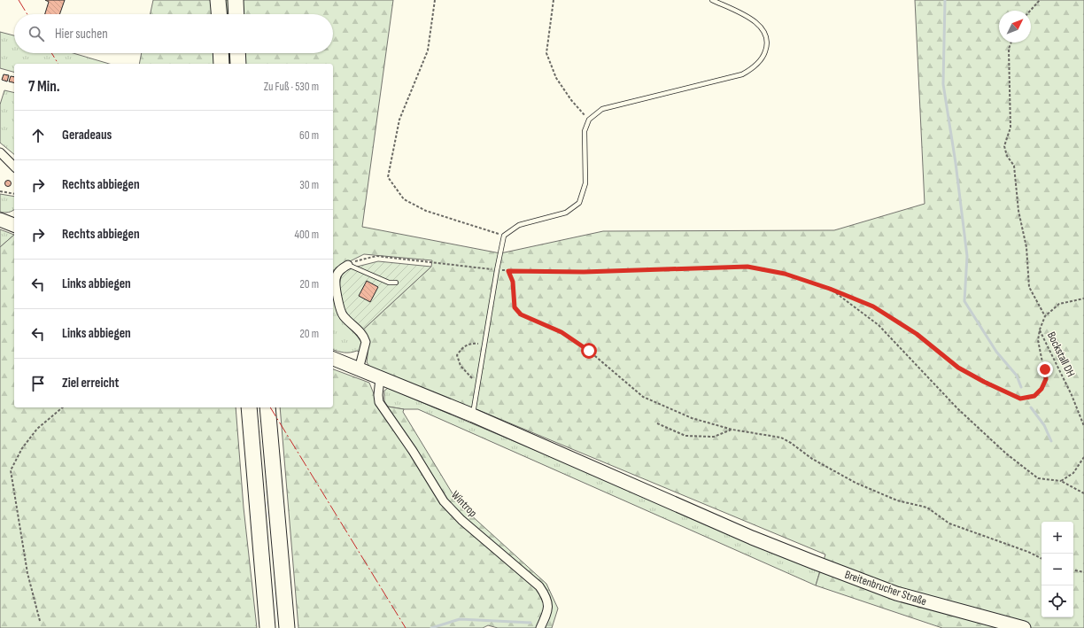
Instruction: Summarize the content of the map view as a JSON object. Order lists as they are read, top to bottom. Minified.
{"streets":{"main road":["Breitenbrucher Straße"],"street":["Wintrop"],"path":["Bockstall DH"]},"crossings":[["Wintrop","Breitenbrucher Straße"]],"north":"top right","page":{"search":"Hier suchen","heading":["7 Min.","Zu Fuß · 530 m"],"list":[["Geradeaus","60 m"],["Rechts abbiegen","30 m"],["Rechts abbiegen","400 m"],["Links abbiegen","20 m"],["Links abbiegen","20 m"],"Ziel erreicht"],"map_buttons":["+","−"]}}
